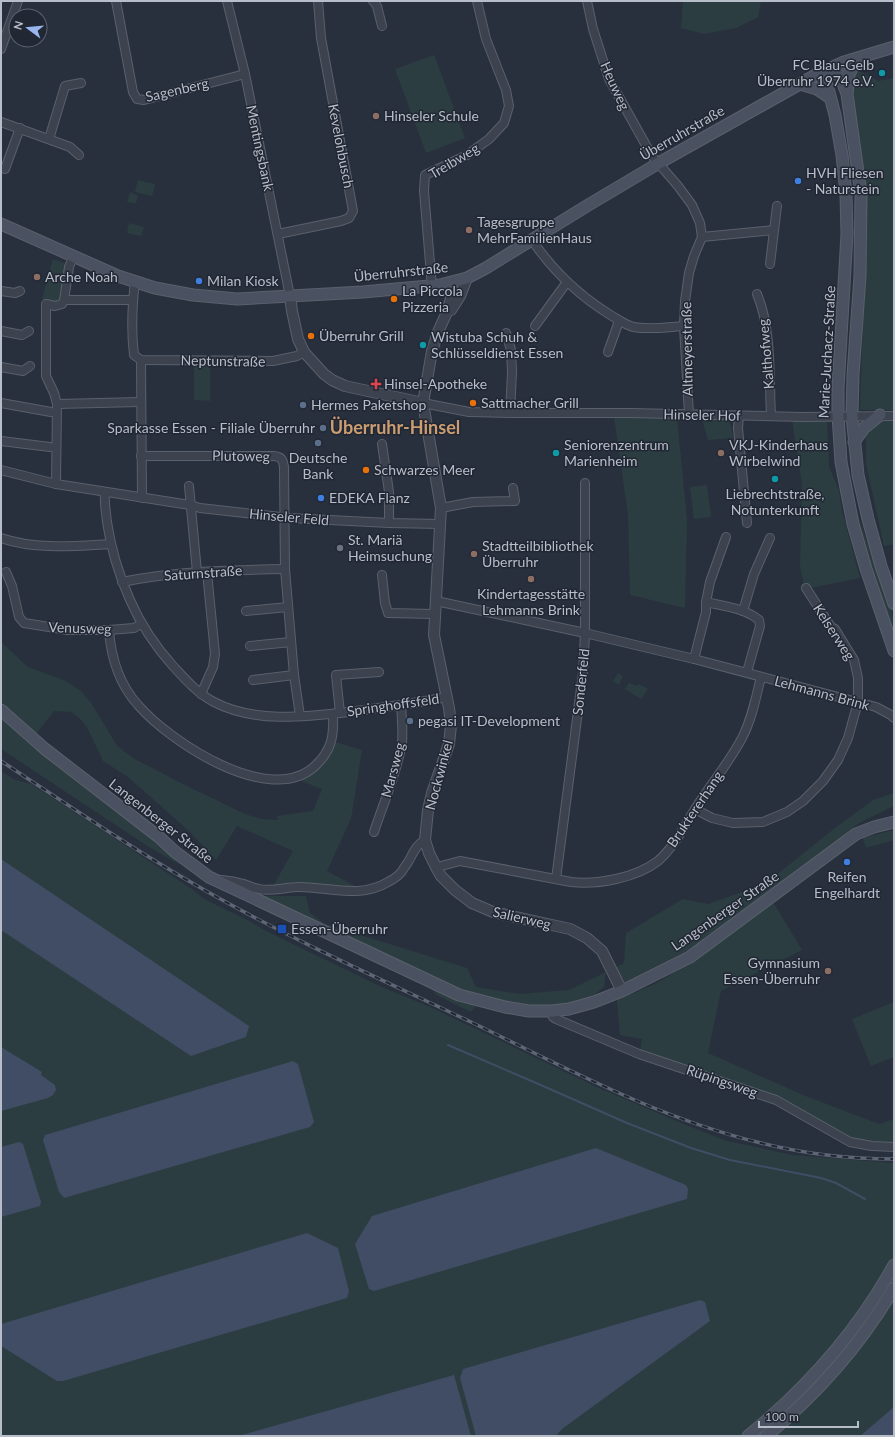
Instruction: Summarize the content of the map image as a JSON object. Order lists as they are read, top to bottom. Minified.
{"streets":{"main road":["Überruhrstraße","Marie-Juchacz-Straße","Langenberger Straße"],"street":["Heuweg","Sagenberg","Kevelohbusch","Mentingsbank","Treibweg","Altmeyerstraße","Kalthofweg","Neptunstraße","Hinseler Hof","Plutoweg","Hinseler Feld","Saturnstraße","Venusweg","Kelserweg","Sonderfeld","Lehmanns Brink","Springhoffsfeld","Marsweg","Nockwinkel","Bruktererhang","Salierweg","Rüpingsweg"]},"crossings":[["Heuweg","Überruhrstraße"],["Sagenberg","Mentingsbank"],["Überruhrstraße","Mentingsbank"],["Überruhrstraße","Treibweg"],["Überruhrstraße","Marie-Juchacz-Straße"],["Überruhrstraße","Nockwinkel"],["Kevelohbusch","Mentingsbank"],["Altmeyerstraße","Hinseler Hof"],["Marie-Juchacz-Straße","Hinseler Hof"],["Kalthofweg","Hinseler Hof"],["Hinseler Hof","Nockwinkel"],["Plutoweg","Hinseler Feld"],["Hinseler Feld","Springhoffsfeld"],["Hinseler Feld","Nockwinkel"],["Saturnstraße","Springhoffsfeld"],["Venusweg","Springhoffsfeld"],["Kelserweg","Lehmanns Brink"],["Kelserweg","Bruktererhang"],["Sonderfeld","Lehmanns Brink"],["Sonderfeld","Bruktererhang"],["Lehmanns Brink","Nockwinkel"],["Lehmanns Brink","Bruktererhang"],["Springhoffsfeld","Marsweg"],["Springhoffsfeld","Nockwinkel"],["Nockwinkel","Salierweg"],["Bruktererhang","Salierweg"],["Langenberger Straße","Salierweg"],["Langenberger Straße","Rüpingsweg"]],"districts":["Überruhr-Hinsel"],"places":{"other":["FC Blau-Gelb Überruhr 1974 e.V.","Hinseler Schule","HVH Fliesen - Naturstein","Tagesgruppe MehrFamilienHaus","Arche Noah","Milan Kiosk","La Piccola Pizzeria","Überruhr Grill","Wistuba Schuh & Schlüsseldienst Essen","Sattmacher Grill","Hermes Paketshop","Sparkasse Essen - Filiale Überruhr","Deutsche Bank","Seniorenzentrum Marienheim","VKJ-Kinderhaus Wirbelwind","Schwarzes Meer","Liebrechtstraße, Notunterkunft","EDEKA Flanz","St. Mariä Heimsuchung","Stadtteilbibliothek Überruhr","Kindertagesstätte Lehmanns Brink","pegasi IT-Development","Reifen Engelhardt","Gymnasium Essen-Überruhr"],"health":["Hinsel-Apotheke"],"transit":["Essen-Überruhr"]},"scale_bar":"100 m","north":"left"}
